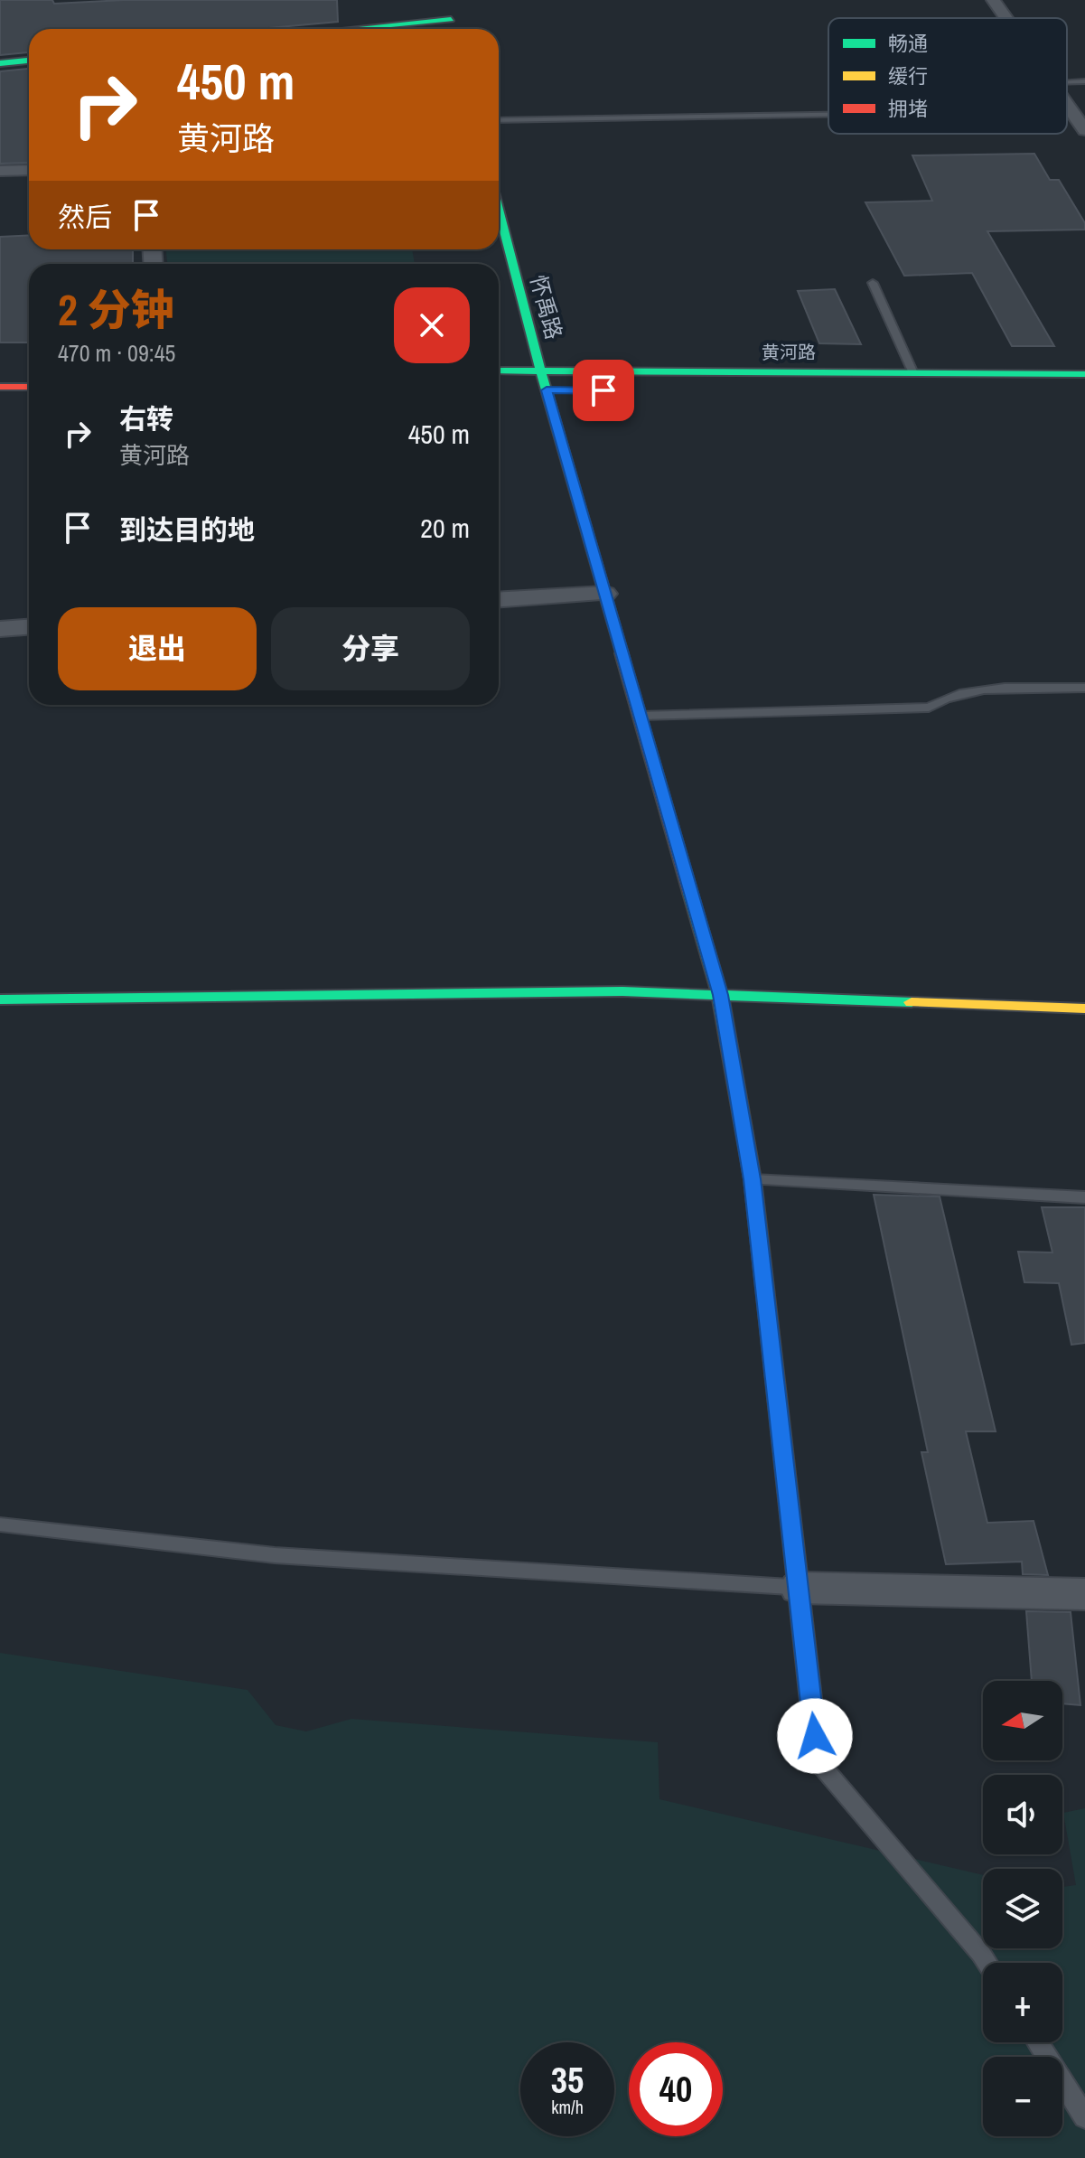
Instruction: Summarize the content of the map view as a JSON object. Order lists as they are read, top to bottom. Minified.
{"streets":{"street":["怀禹路","黄河路"]},"crossings":[["怀禹路","黄河路"]],"legend":["畅通","缓行","拥堵"],"north":"left","page":{"turn":["450 m","黄河路"],"then":"然后","heading":["2 分钟","470 m · 09:45"],"list":[{"name":"右转","note":"黄河路","value":"450 m"},{"name":"到达目的地","value":"20 m"}],"buttons":["退出","分享"],"map_buttons":["+","−"],"speed":"35 km/h","limit":"40"}}
